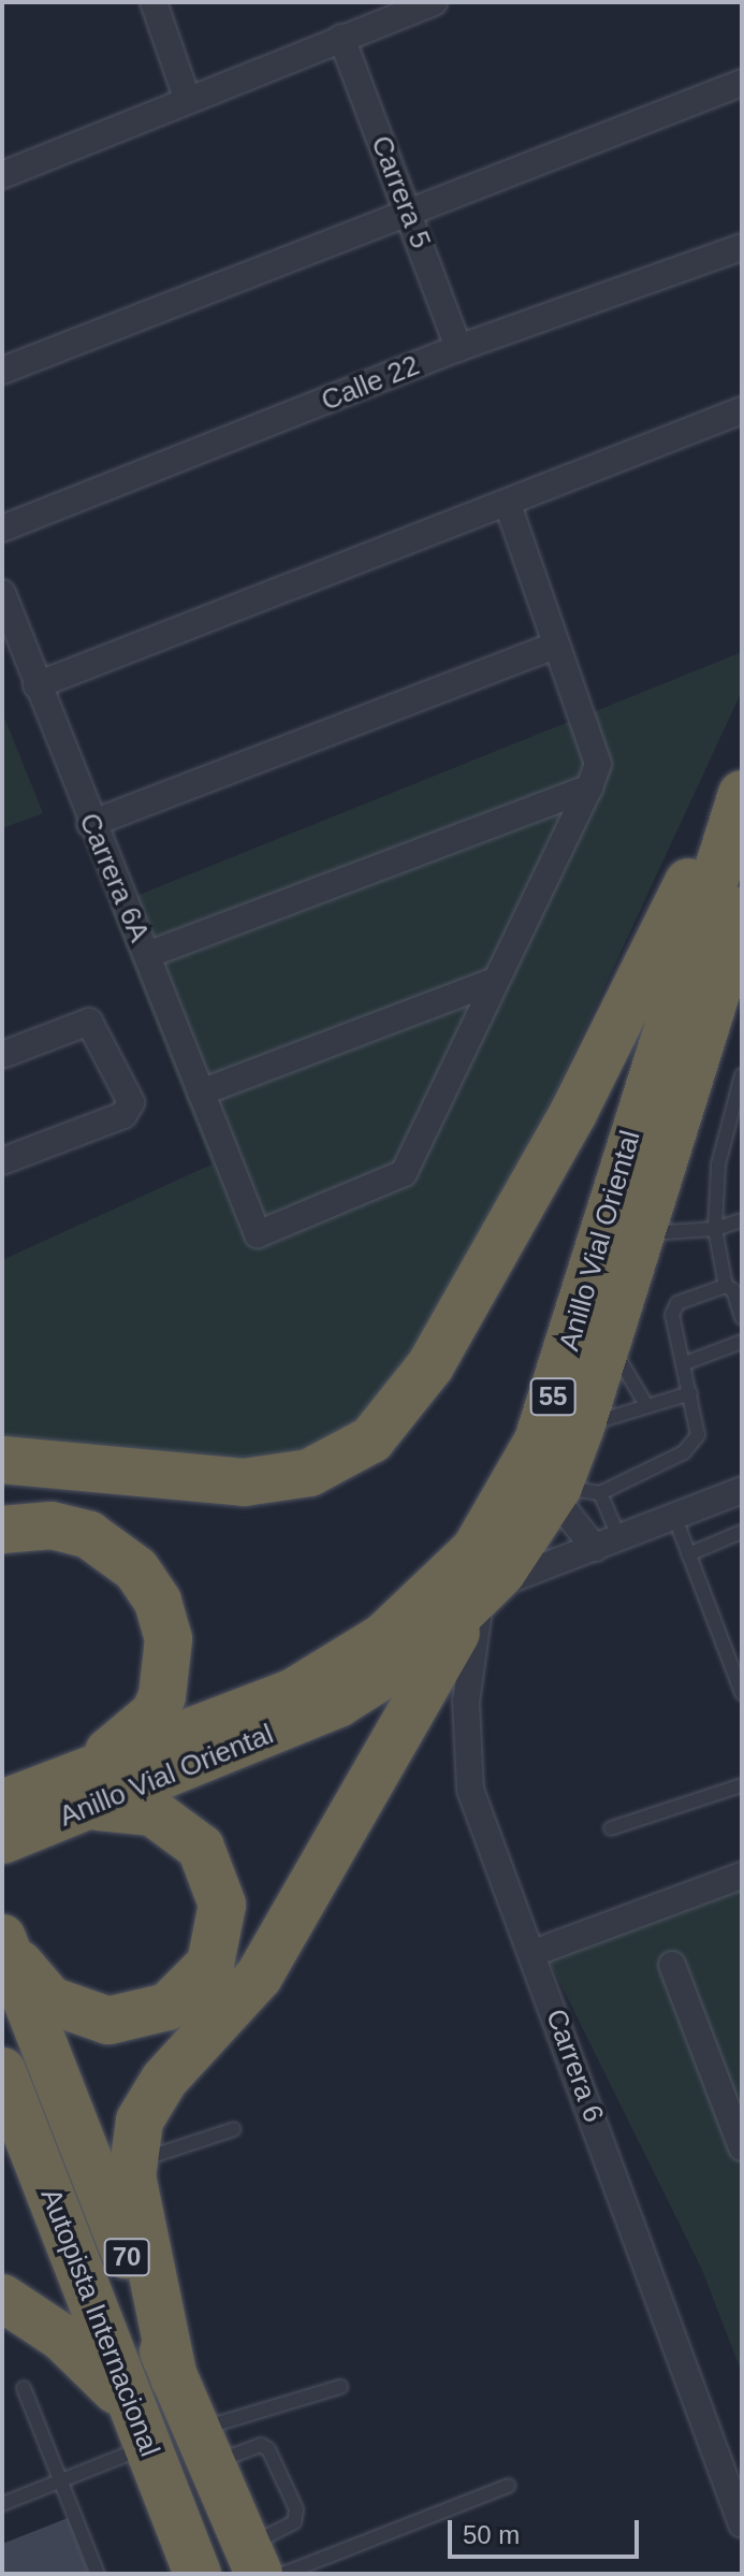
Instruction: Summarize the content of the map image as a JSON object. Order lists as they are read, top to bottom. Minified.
{"streets":{"highway":["Anillo Vial Oriental","55","70","Autopista Internacional"],"street":["Carrera 5","Calle 22","Carrera 6A","Carrera 6"]},"crossings":[["Carrera 5","Calle 22"],["Anillo Vial Oriental","Carrera 6"]],"scale_bar":"50 m"}
